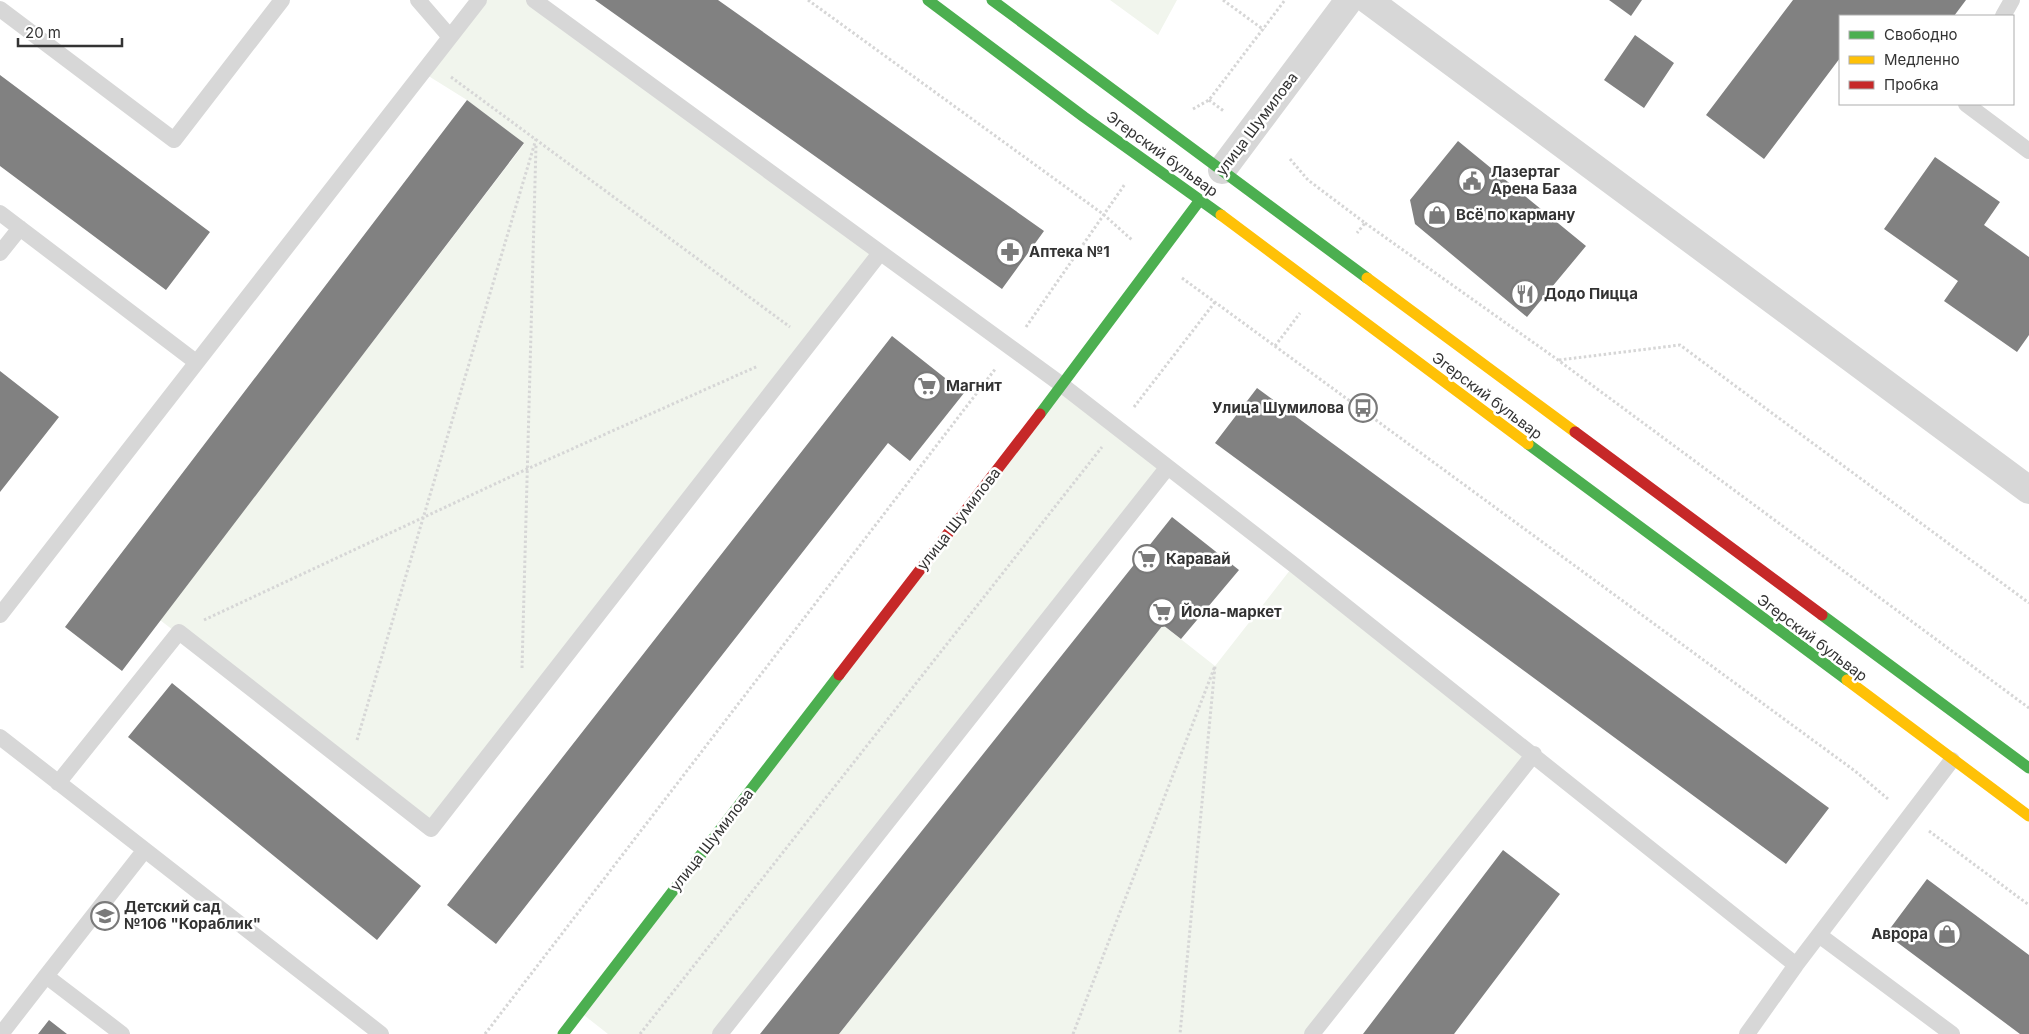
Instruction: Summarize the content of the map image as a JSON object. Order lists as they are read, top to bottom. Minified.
{"streets":{"main road":["улица Шумилова","Эгерский бульвар"]},"crossings":[["улица Шумилова","Эгерский бульвар"]],"places":{"public building":["Лазертаг Арена База"],"shop":["Всё по карману","Аврора"],"pharmacy":["Аптека №1"],"restaurant":["Додо Пицца"],"supermarket":["Магнит","Каравай","Йола-маркет"],"bus stop":["Улица Шумилова"],"school or university":["Детский сад №106 \"Кораблик\""]},"legend":["Свободно","Медленно","Пробка"],"scale_bar":"20 m"}
